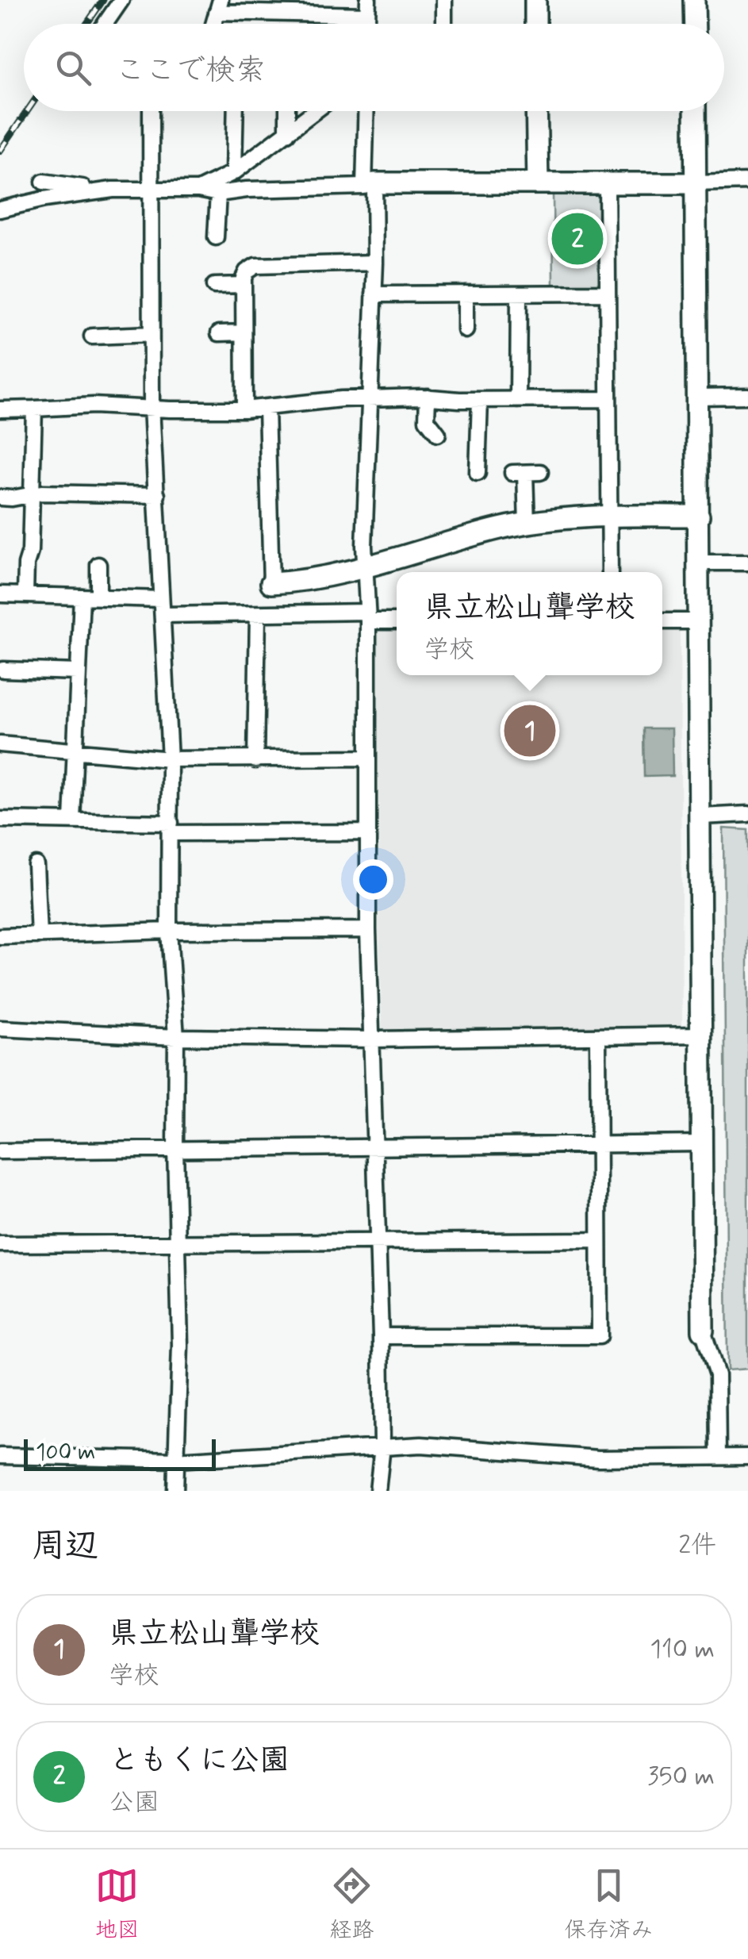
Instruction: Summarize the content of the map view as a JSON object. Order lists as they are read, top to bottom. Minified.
{"scale_bar":"100 m","page":{"search":"ここで検索","pins":["2","1"],"popup":["県立松山聾学校","学校"],"scale":"100 m","heading":["周辺","2件"],"list":[{"mark":"1","name":"県立松山聾学校","note":"学校","value":"110 m"},{"mark":"2","name":"ともくに公園","note":"公園","value":"350 m"}],"nav":["地図","経路","保存済み"]}}
